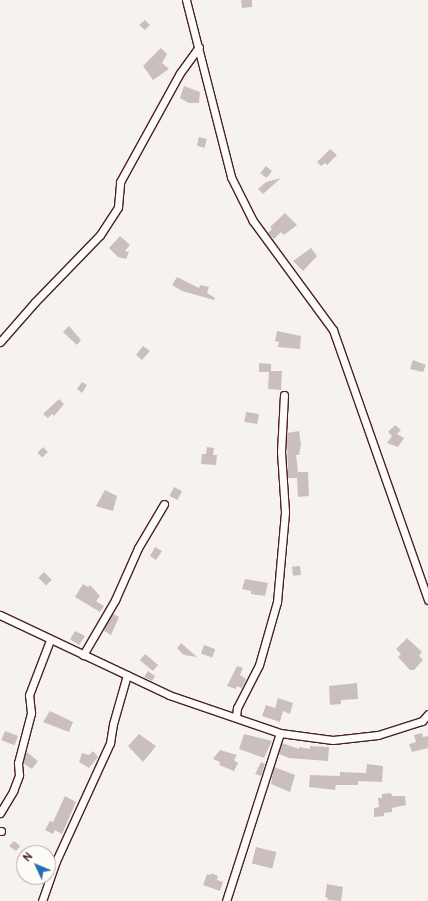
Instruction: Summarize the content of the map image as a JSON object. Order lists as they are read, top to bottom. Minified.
{"north":"top left"}
